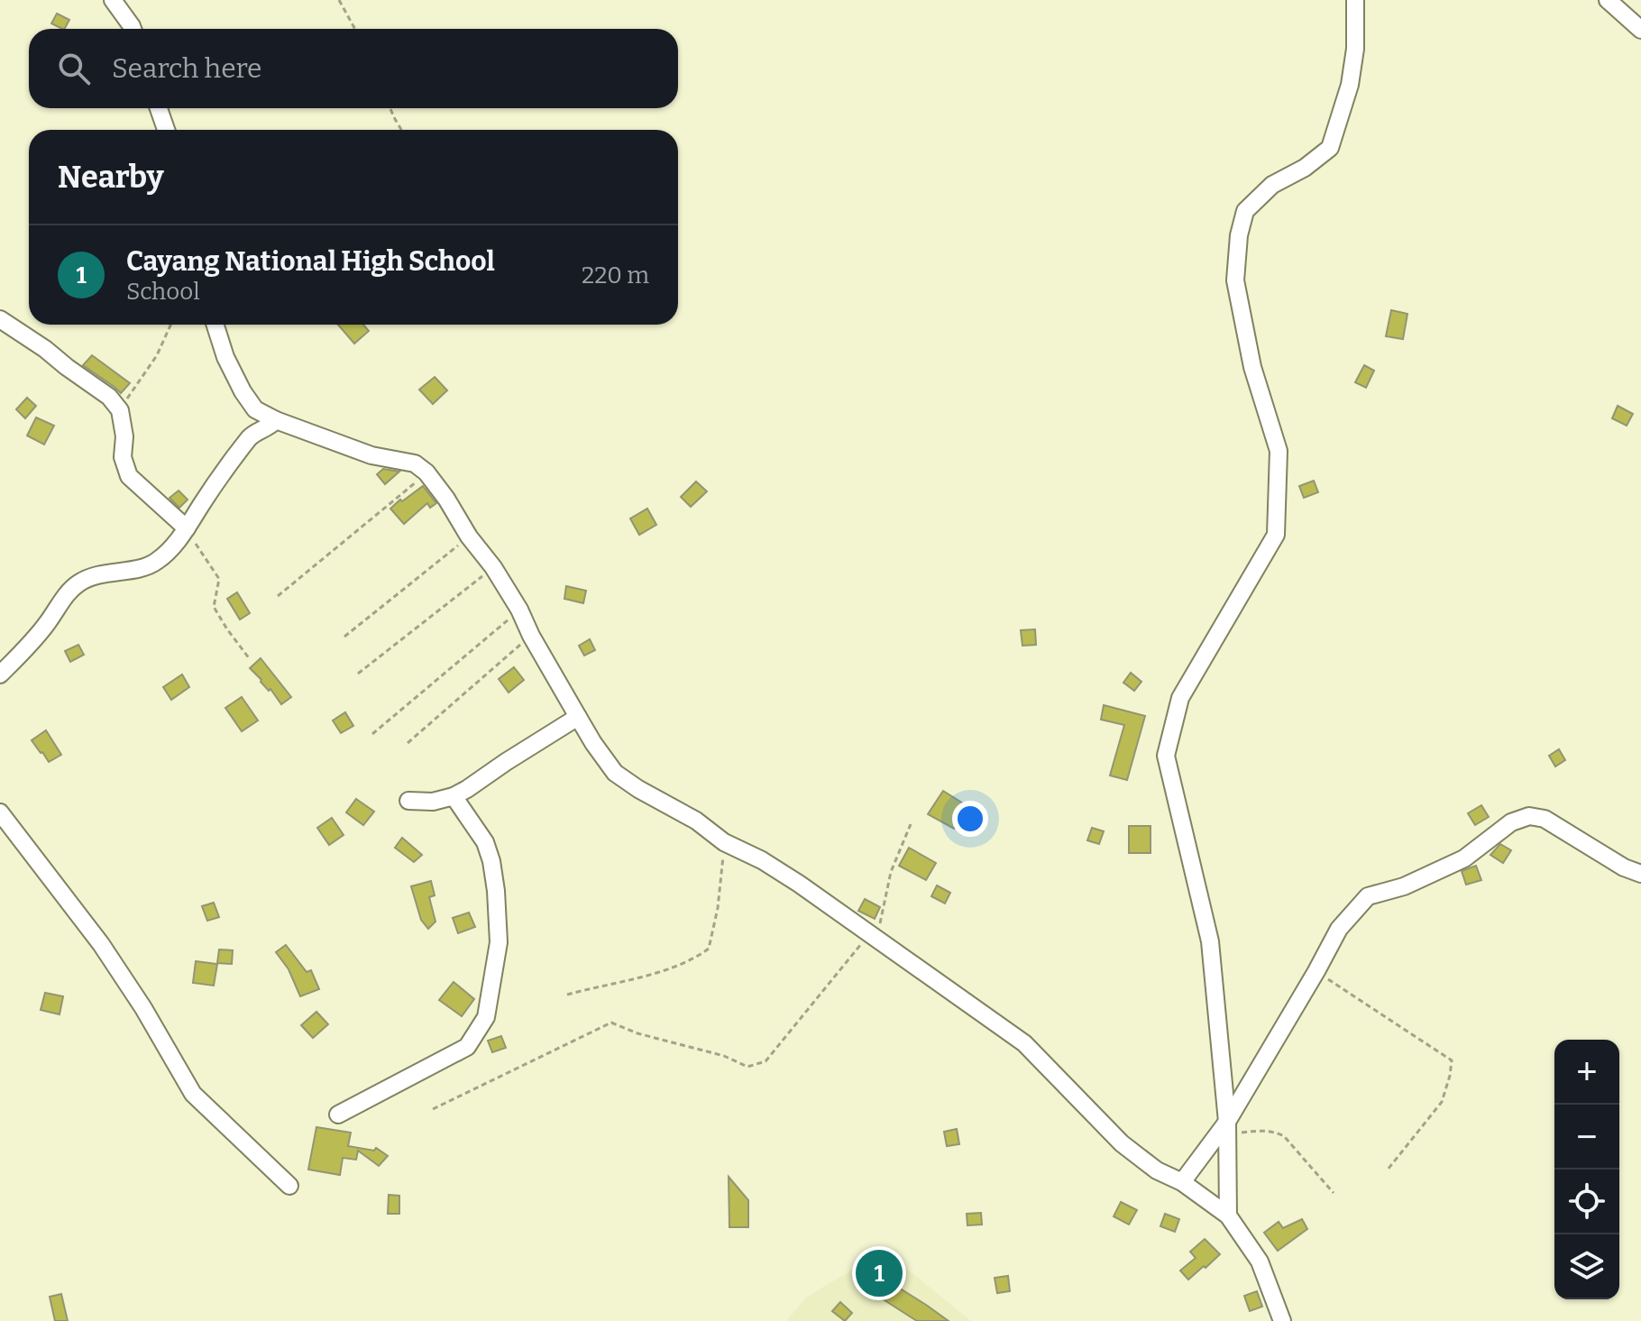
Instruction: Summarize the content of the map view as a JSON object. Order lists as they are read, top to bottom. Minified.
{"page":{"search":"Search here","heading":"Nearby","list":[{"mark":"1","name":"Cayang National High School","note":"School","value":"220 m"}],"map_buttons":["+","−"],"pins":"1"}}
